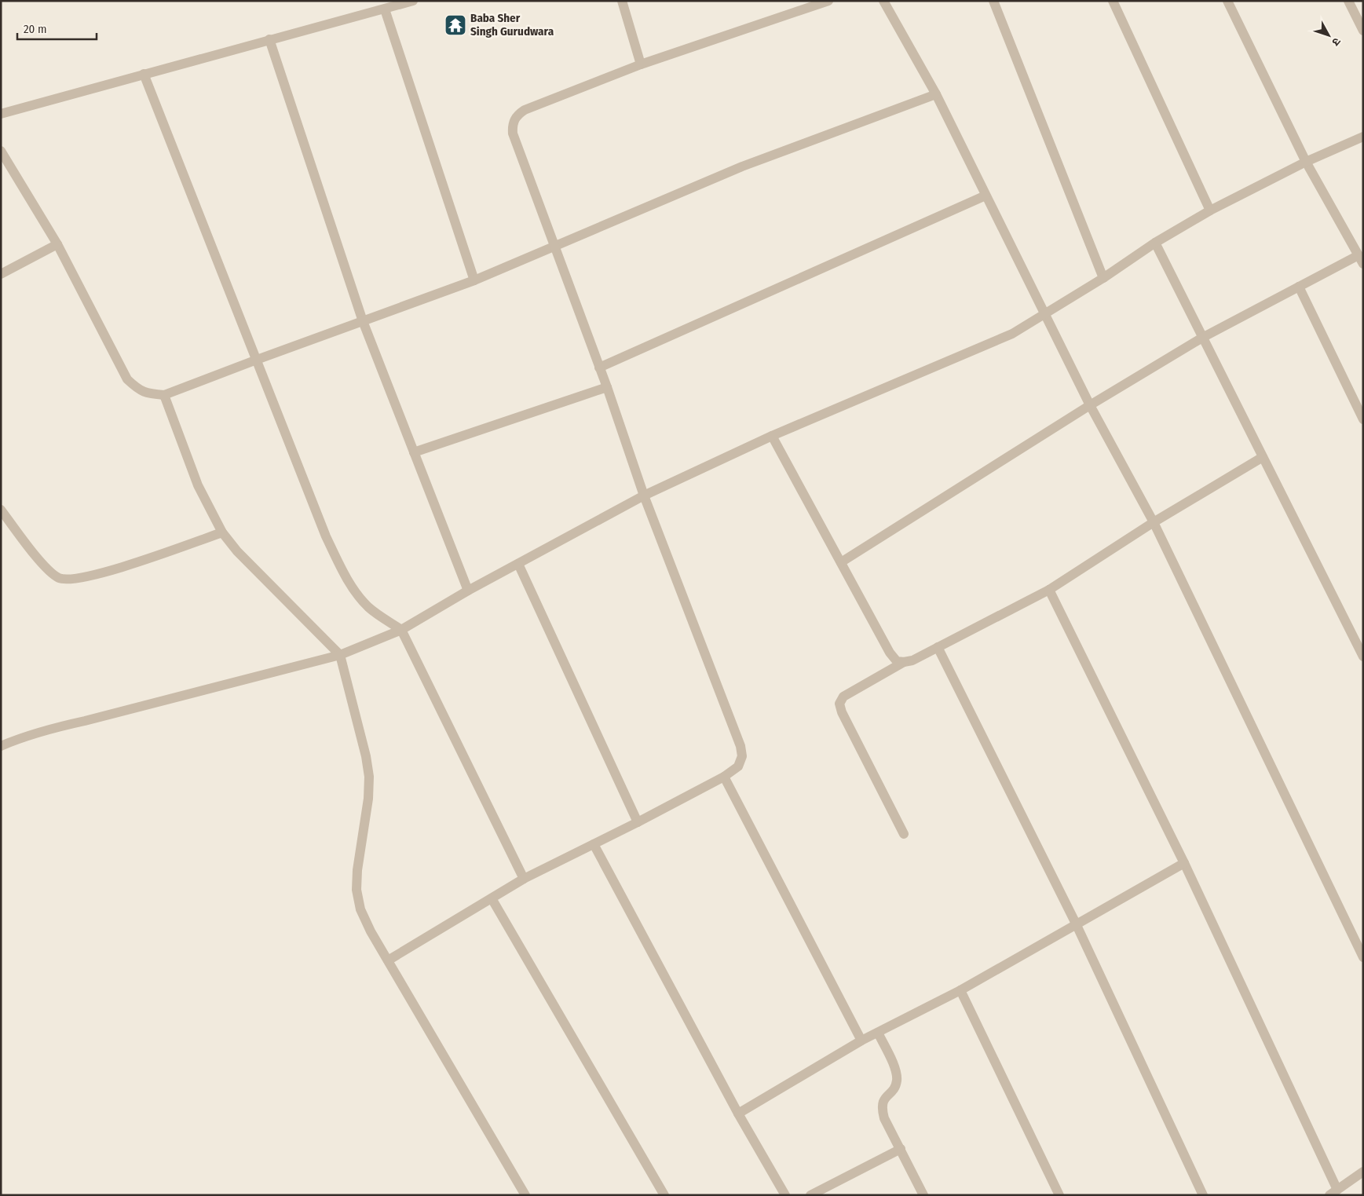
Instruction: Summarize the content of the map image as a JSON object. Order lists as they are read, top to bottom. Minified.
{"places":{"temple":["Baba Sher Singh Gurudwara"]},"scale_bar":"20 m","north":"bottom right"}
